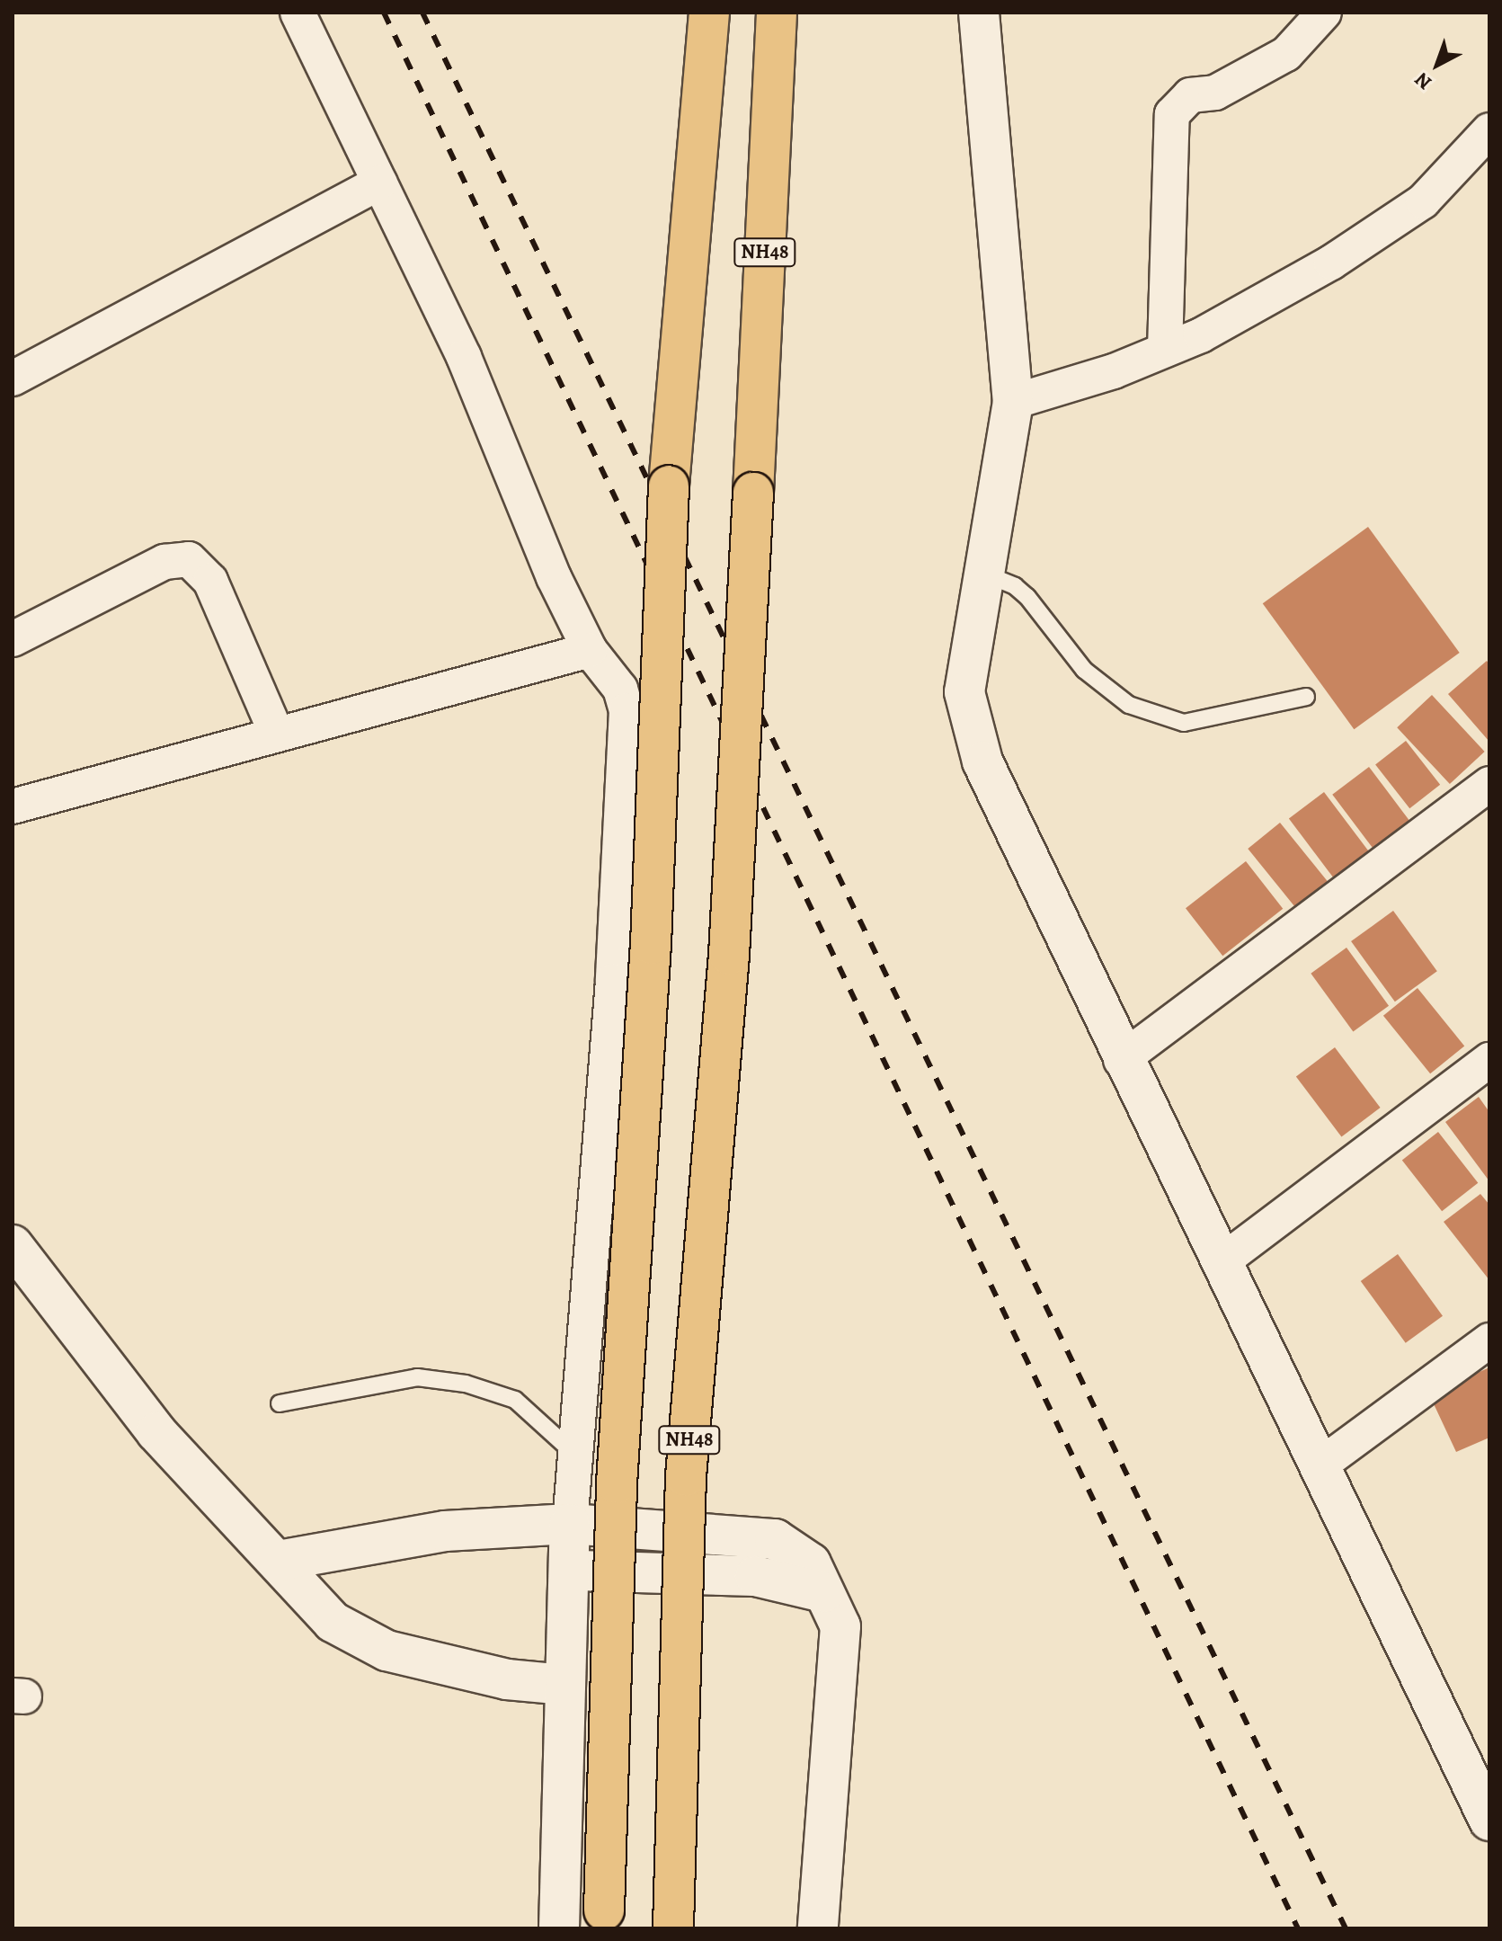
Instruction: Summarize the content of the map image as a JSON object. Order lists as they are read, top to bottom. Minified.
{"streets":{"highway":["NH48"]},"north":"bottom left"}
